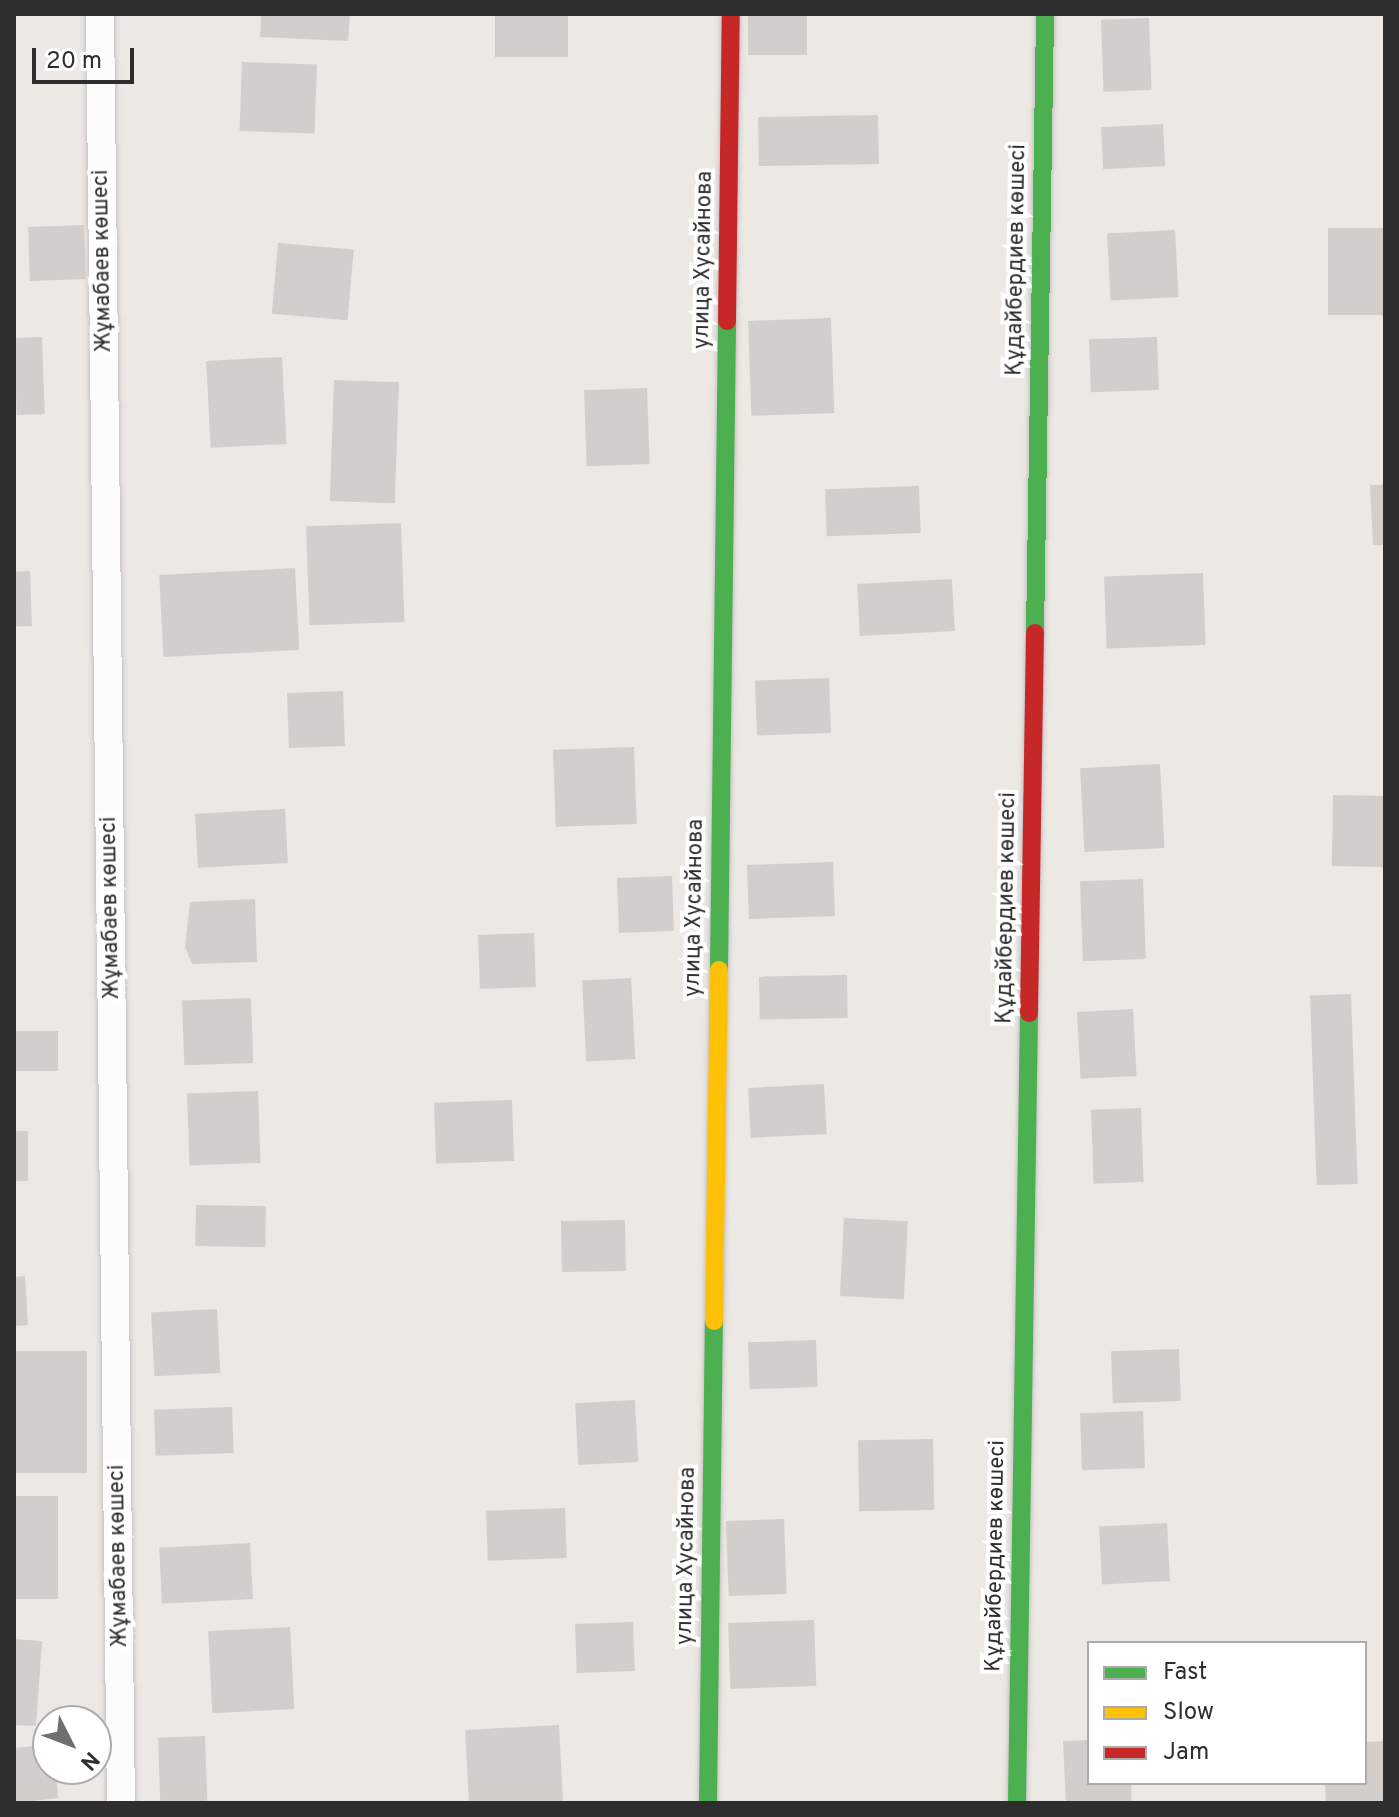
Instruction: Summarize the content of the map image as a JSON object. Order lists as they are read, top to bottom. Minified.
{"streets":{"street":["улица Хусайнова","Құдайбердиев көшесі","Жұмабаев көшесі"]},"legend":["Fast","Slow","Jam"],"scale_bar":"20 m","north":"bottom right"}
